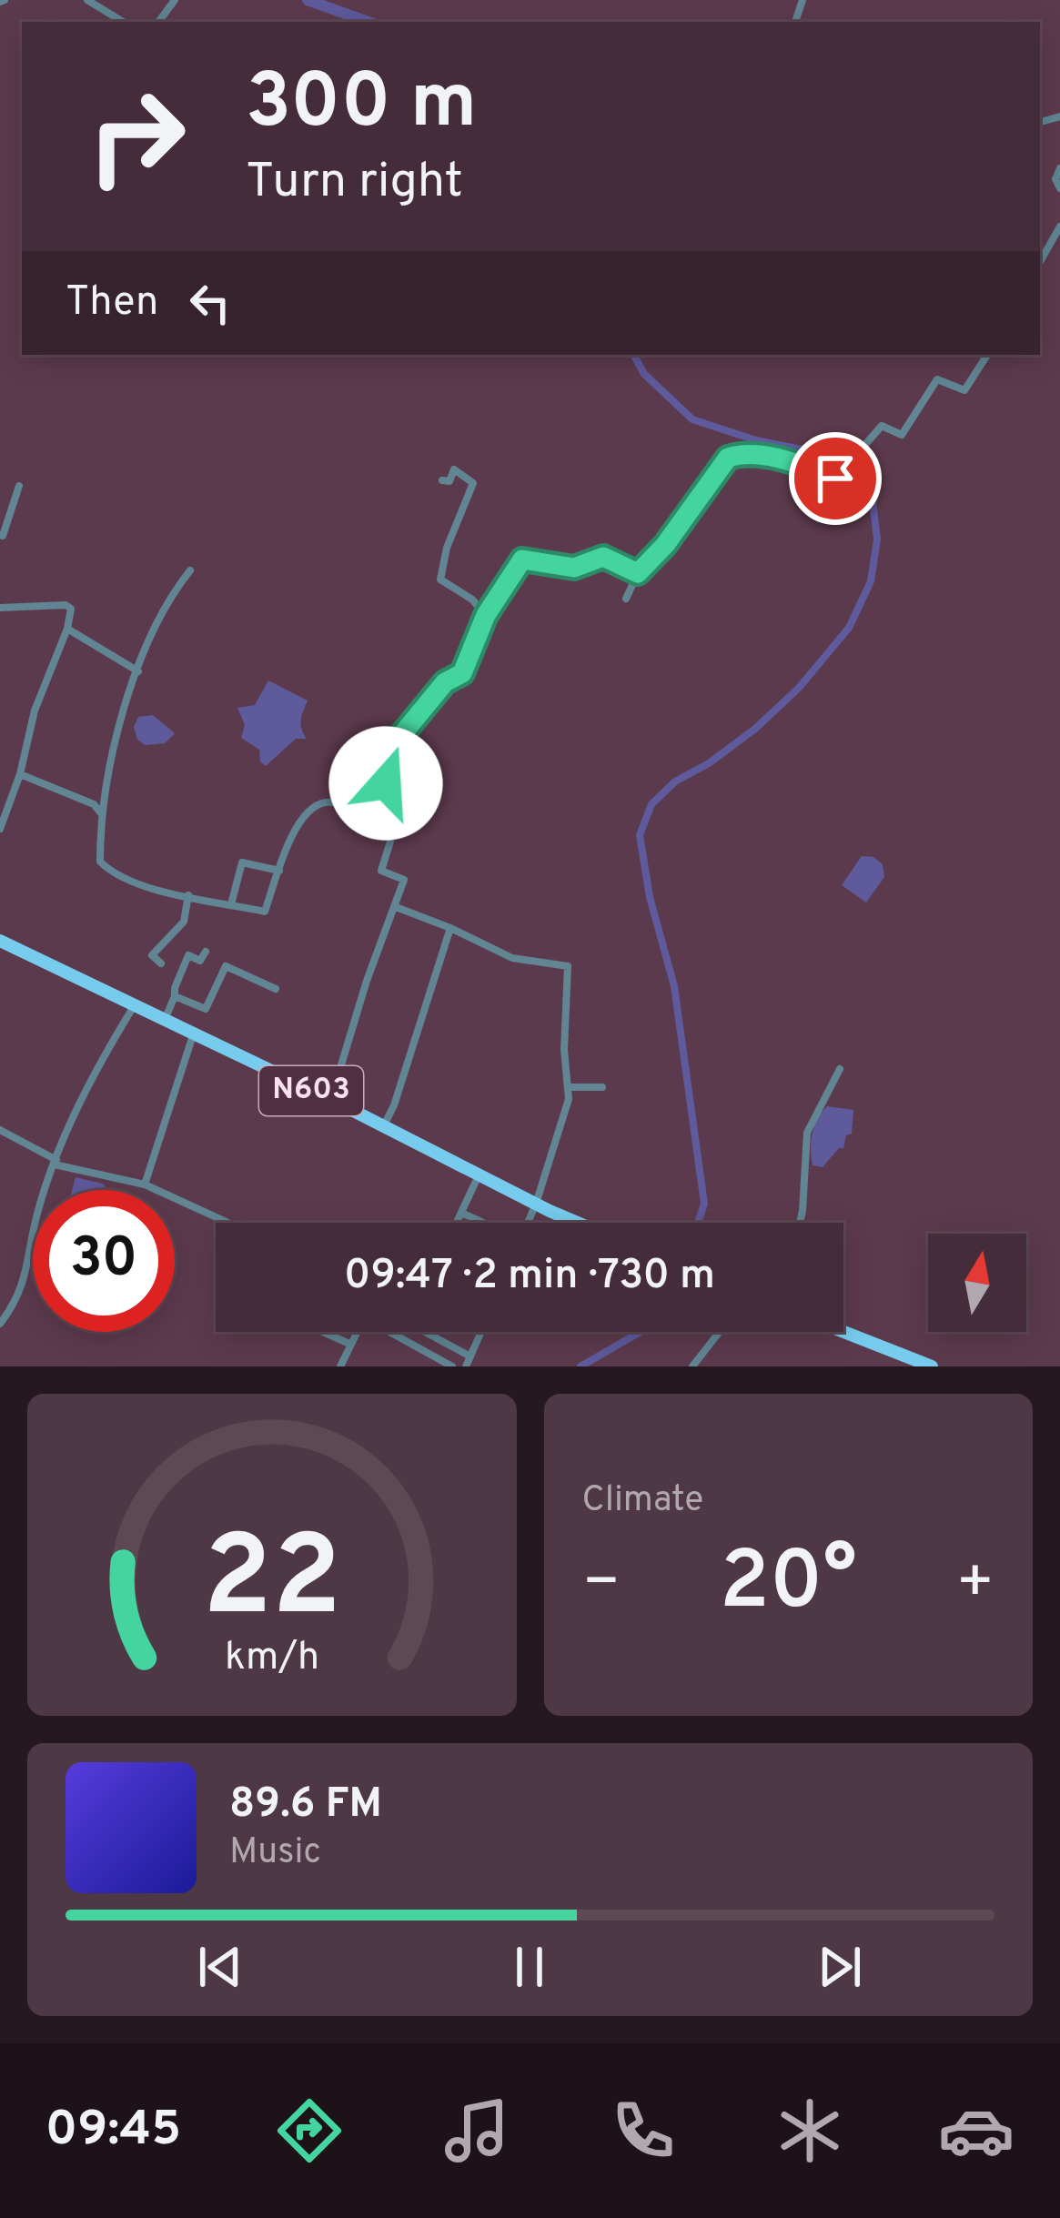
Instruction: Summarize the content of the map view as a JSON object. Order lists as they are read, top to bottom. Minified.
{"streets":{"highway":["N603"]},"north":"top","page":{"turn":["300 m","Turn right"],"then":"Then","limit":"30","trip":"09:47 · 2 min · 730 m","tile":"Climate","heat":["−","20°","+"],"song":["89.6 FM","Music"],"tabs":"09:45","gauge":["22","km/h"]}}
